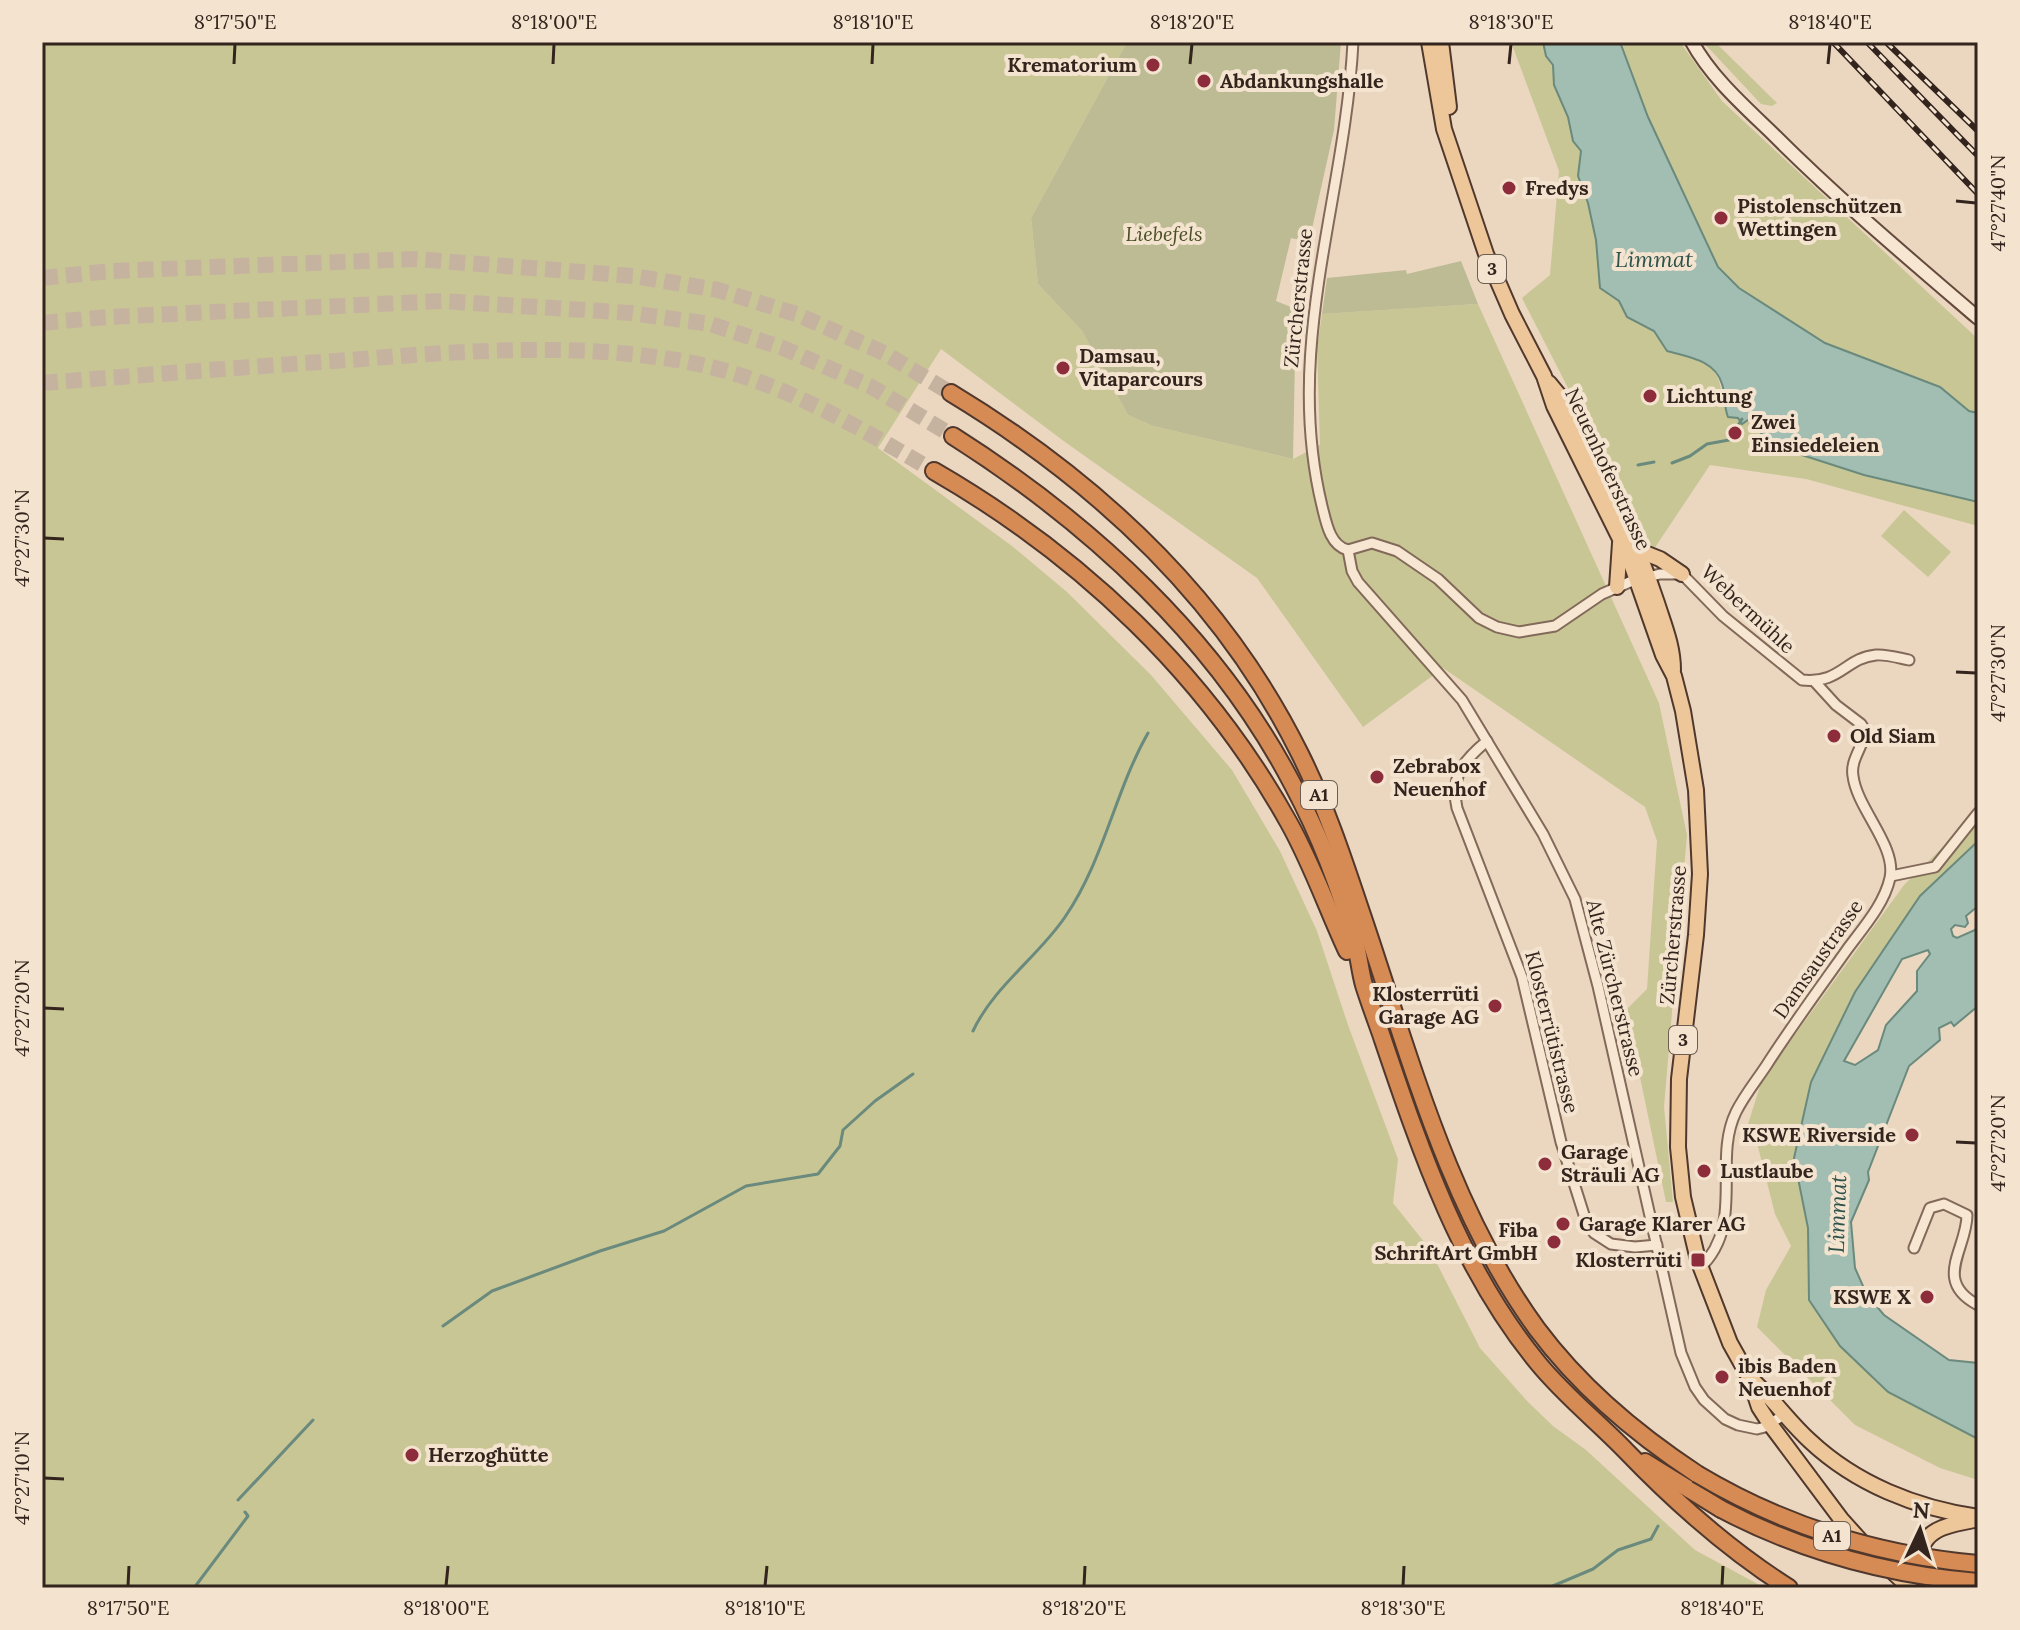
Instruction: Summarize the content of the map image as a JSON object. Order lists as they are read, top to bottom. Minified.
{"streets":{"highway":["A1"],"main road":["3","Zürcherstrasse","Neuenhoferstrasse"],"street":["Webermühle","Damsaustrasse","Alte Zürcherstrasse","Klosterrütistrasse"]},"crossings":[["3","Zürcherstrasse"],["3","Alte Zürcherstrasse"],["Zürcherstrasse","Neuenhoferstrasse"],["Zürcherstrasse","Webermühle"],["Zürcherstrasse","Damsaustrasse"],["Zürcherstrasse","Alte Zürcherstrasse"],["Neuenhoferstrasse","Webermühle"],["Webermühle","Alte Zürcherstrasse"],["Alte Zürcherstrasse","Klosterrütistrasse"]],"water":["Limmat"],"parks":["Liebefels"],"places":{"other":["Krematorium","Abdankungshalle","Fredys","Pistolenschützen Wettingen","Damsau, Vitaparcours","Lichtung","Zwei Einsiedeleien","Old Siam","Zebrabox Neuenhof","Klosterrüti Garage AG","KSWE Riverside","Garage Sträuli AG","Lustlaube","Garage Klarer AG","Fiba SchriftArt GmbH","KSWE X","ibis Baden Neuenhof","Herzoghütte"],"transit":["Klosterrüti"]},"north":"top","coordinates":["8°17'50\"E","8°18'00\"E","8°18'10\"E","8°18'20\"E","8°18'30\"E","8°18'40\"E","47°27'40\"N","47°27'30\"N","47°27'20\"N","47°27'10\"N"]}
